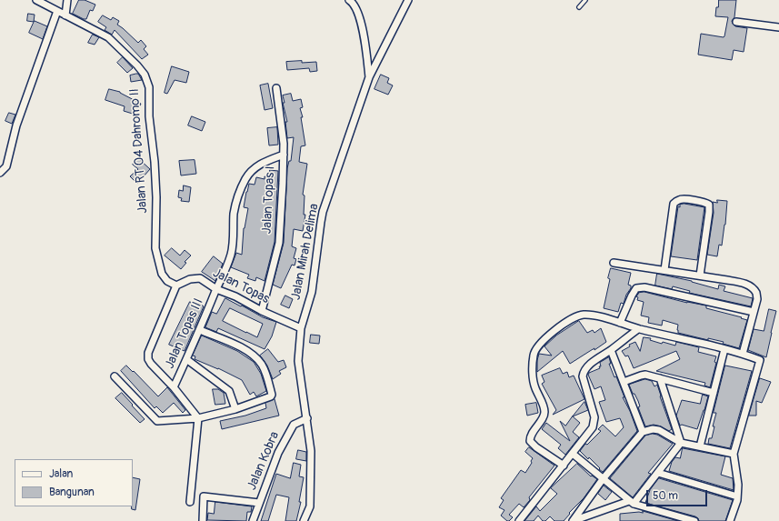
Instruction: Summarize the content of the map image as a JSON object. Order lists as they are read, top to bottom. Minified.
{"streets":{"street":["Jalan RT 04 Dahromo II","Jalan Topas I","Jalan Mirah Delima","Jalan Topas","Jalan Topas III","Jalan Kobra"]},"crossings":[["Jalan RT 04 Dahromo II","Jalan Topas"],["Jalan Topas I","Jalan Topas"],["Jalan Topas I","Jalan Topas III"],["Jalan Mirah Delima","Jalan Topas"],["Jalan Mirah Delima","Jalan Kobra"],["Jalan Topas","Jalan Topas III"]],"legend":["Jalan","Bangunan"],"scale_bar":"50 m"}
